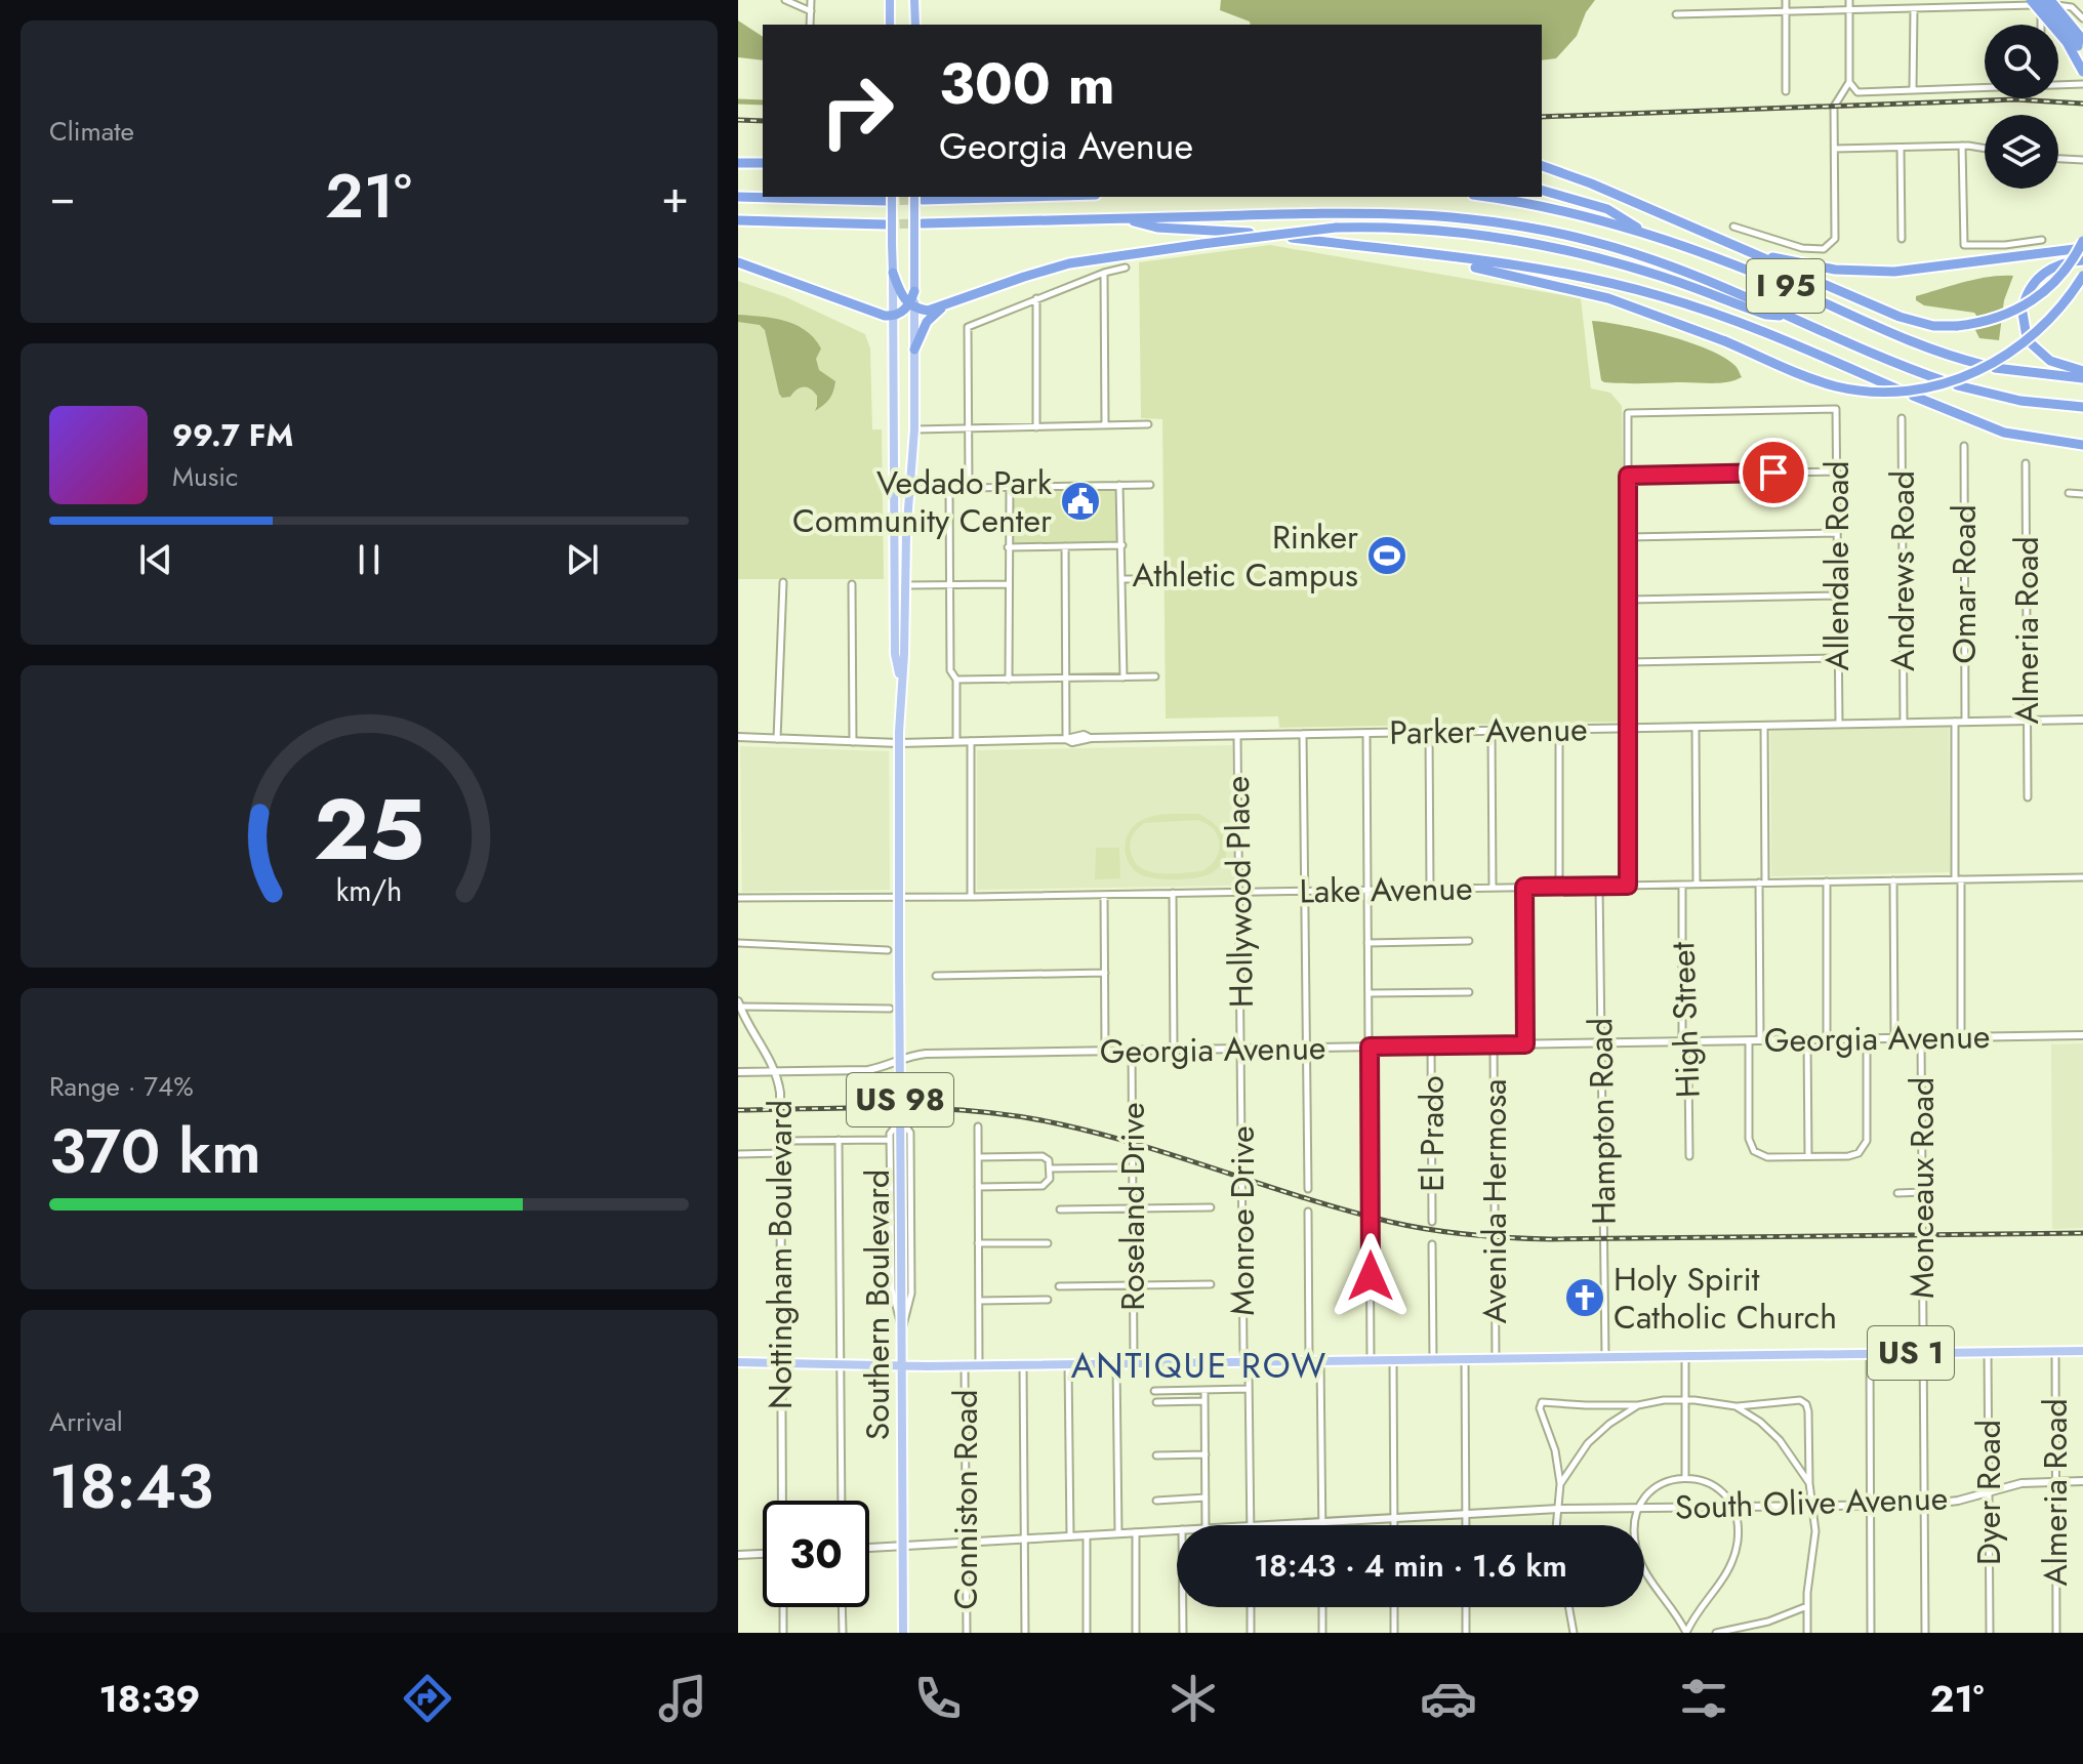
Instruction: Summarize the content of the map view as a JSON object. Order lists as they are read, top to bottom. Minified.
{"streets":{"highway":["I 95","US 98","Southern Boulevard"],"main road":["US 1"],"street":["Allendale Road","Andrews Road","Omar Road","Almeria Road","Parker Avenue","Lake Avenue","Hollywood Place","High Street","Georgia Avenue","Hampton Road","El Prado","Monceaux Road","Avenida Hermosa","Roseland Drive","Monroe Drive","Nottingham Boulevard","Dyer Road","Conniston Road","South Olive Avenue"]},"crossings":[["Allendale Road","Parker Avenue"],["Andrews Road","Parker Avenue"],["Omar Road","Parker Avenue"],["Almeria Road","Parker Avenue"],["Almeria Road","US 1"],["Almeria Road","South Olive Avenue"],["Parker Avenue","Hollywood Place"],["Parker Avenue","Southern Boulevard"],["Lake Avenue","Hollywood Place"],["Lake Avenue","High Street"],["Lake Avenue","Hampton Road"],["Lake Avenue","Southern Boulevard"],["Hollywood Place","Georgia Avenue"],["Hollywood Place","Monroe Drive"],["High Street","Georgia Avenue"],["Georgia Avenue","Hampton Road"],["Georgia Avenue","El Prado"],["Georgia Avenue","Monceaux Road"],["Georgia Avenue","Avenida Hermosa"],["Georgia Avenue","Roseland Drive"],["Georgia Avenue","Monroe Drive"],["Georgia Avenue","Nottingham Boulevard"],["Hampton Road","US 1"],["Monceaux Road","US 1"],["Monceaux Road","South Olive Avenue"],["Avenida Hermosa","US 1"],["Roseland Drive","US 1"],["Monroe Drive","US 1"],["Monroe Drive","South Olive Avenue"],["Nottingham Boulevard","US 1"],["Southern Boulevard","US 1"],["Southern Boulevard","South Olive Avenue"],["US 1","Dyer Road"],["US 1","Conniston Road"],["Dyer Road","South Olive Avenue"],["Conniston Road","South Olive Avenue"]],"districts":["ANTIQUE ROW"],"places":{"public building":["Vedado Park Community Center"],"sports":["Rinker Athletic Campus"],"church":["Holy Spirit Catholic Church"]},"page":{"tile":["Climate",["Range · 74%","370 km"],["Arrival","18:43"]],"turn":["300 m","Georgia Avenue"],"heat":["−","21°","+"],"song":["99.7 FM","Music"],"limit":"30","trip":"18:43 · 4 min · 1.6 km","tabs":["18:39","21°"],"gauge":["25","km/h"]}}
